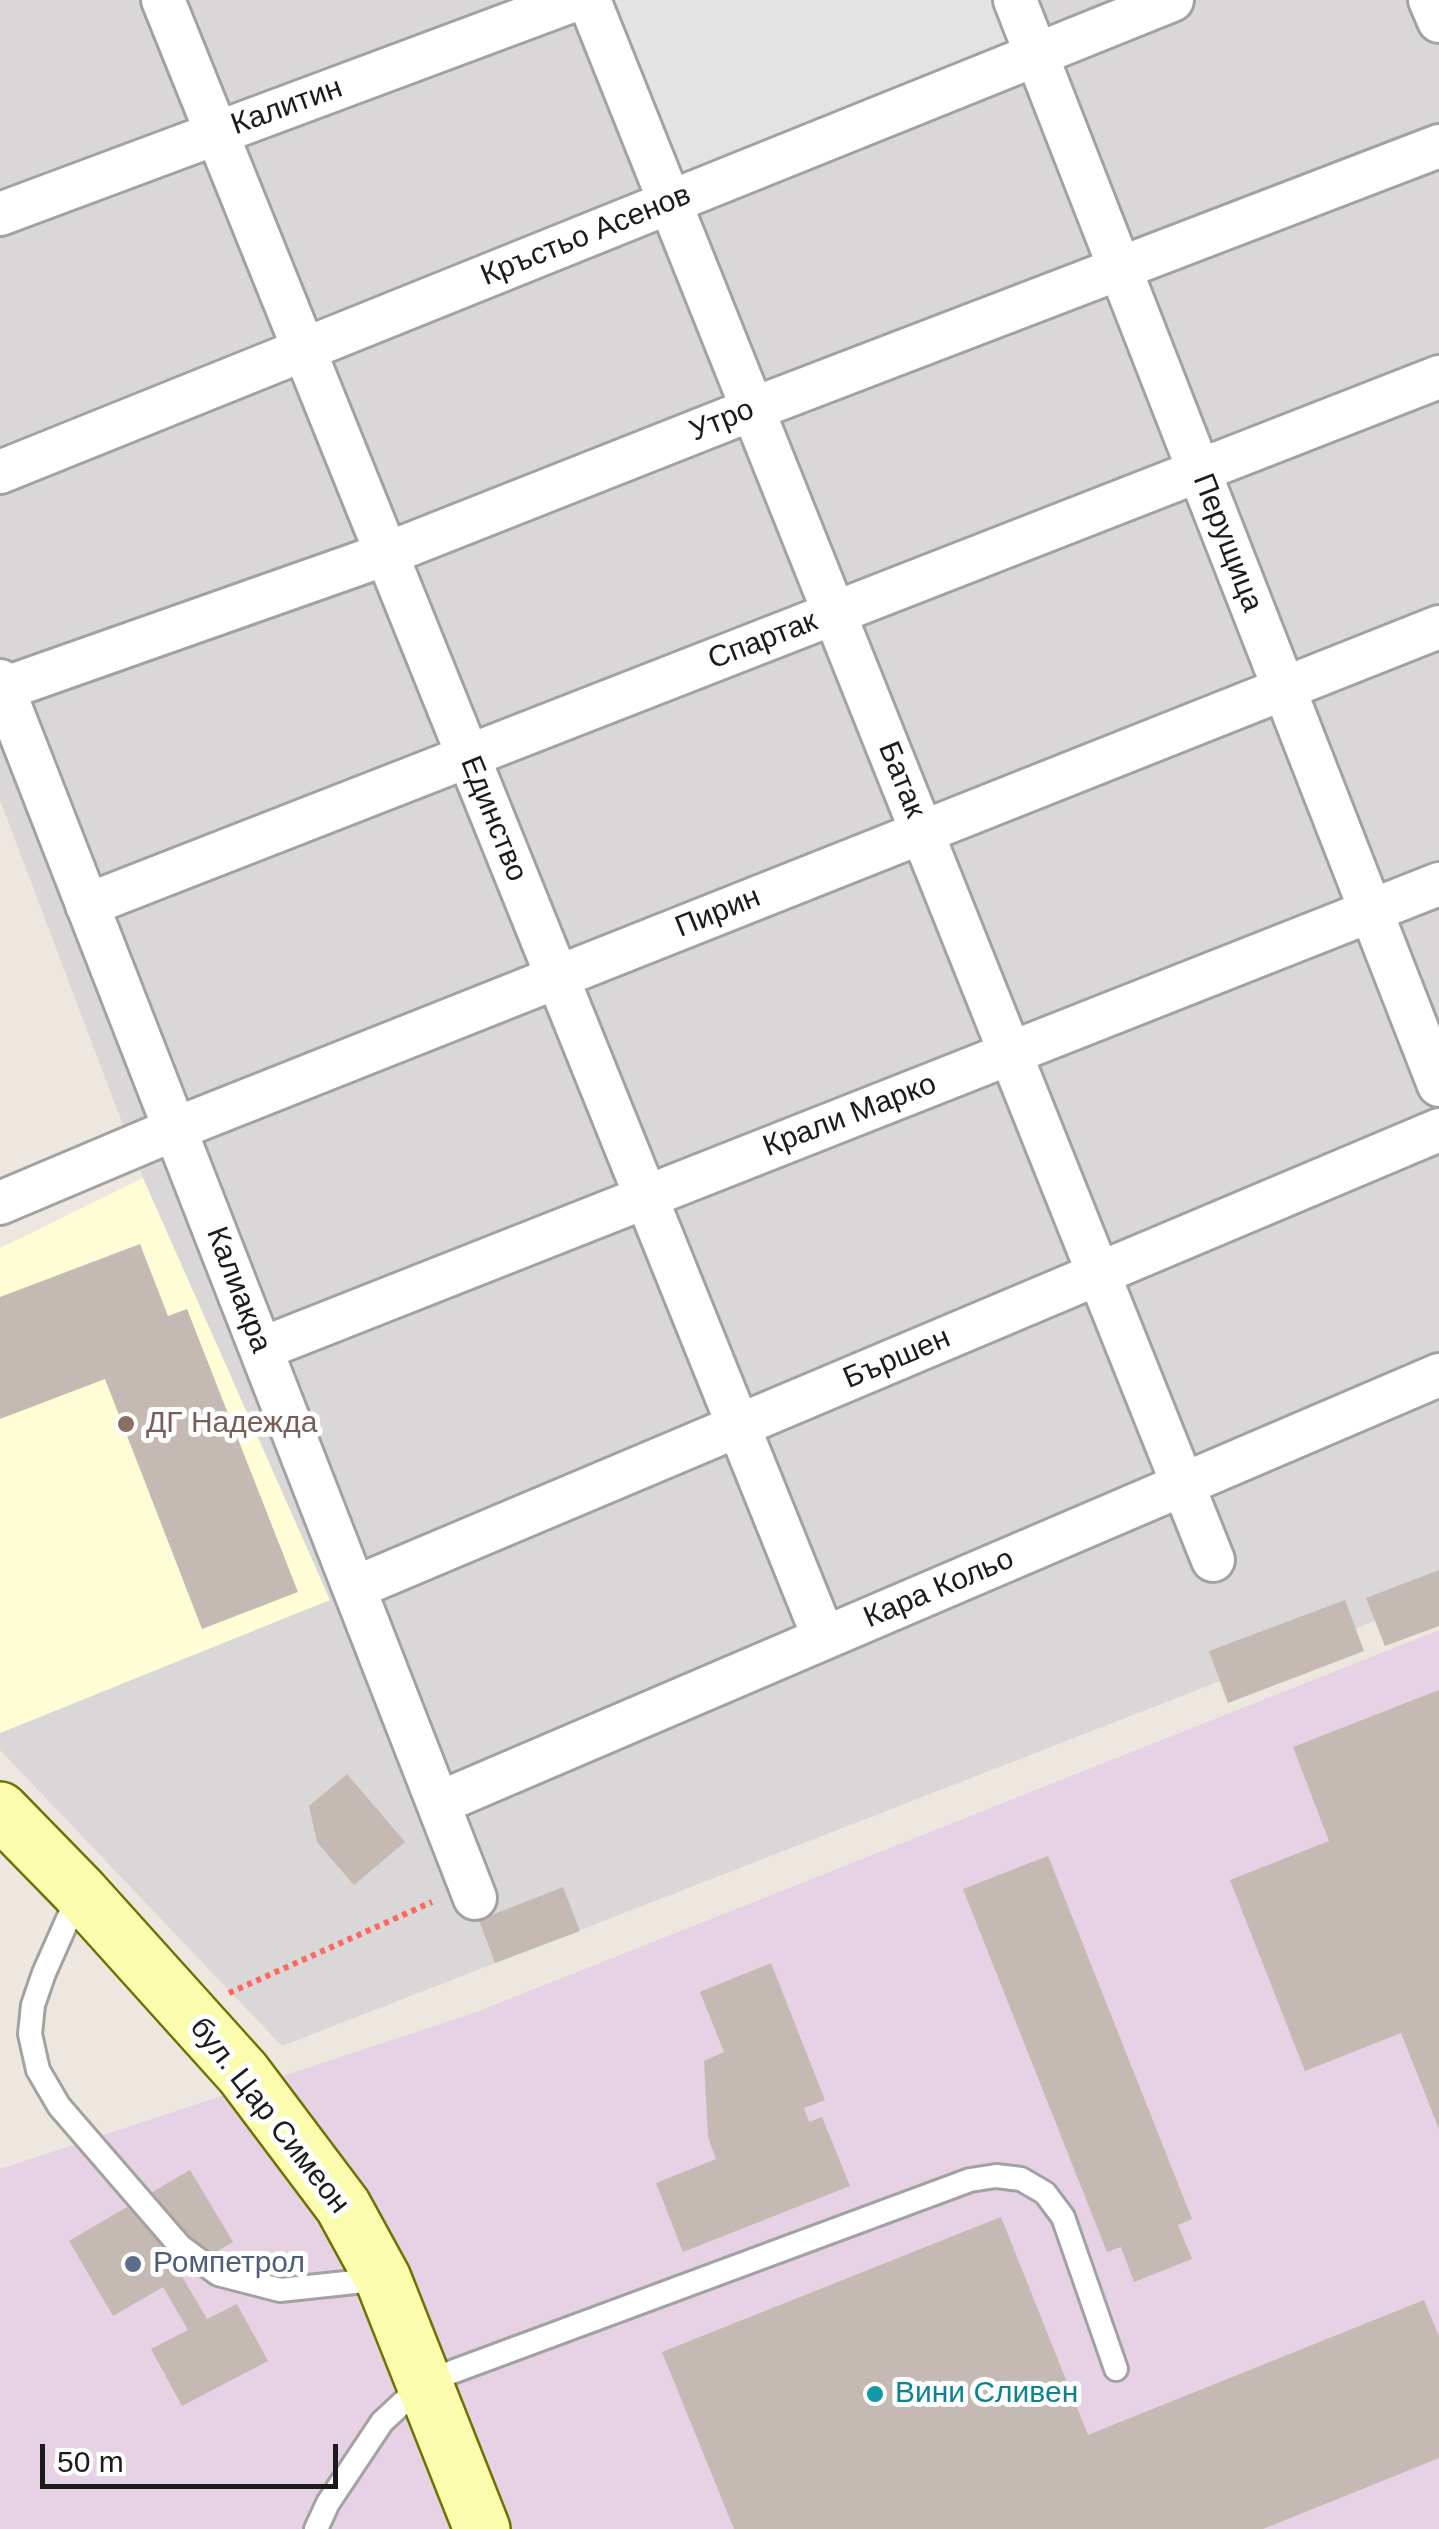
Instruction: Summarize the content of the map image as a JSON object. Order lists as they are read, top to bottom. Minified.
{"streets":{"main road":["бул. Цар Симеон"],"street":["Калитин","Кръстьо Асенов","Утро","Перущица","Спартак","Батак","Единство","Пирин","Крали Марко","Калиакра","Бършен","Кара Кольо"]},"crossings":[["Калитин","Единство"],["Кръстьо Асенов","Перущица"],["Кръстьо Асенов","Батак"],["Кръстьо Асенов","Единство"],["Утро","Перущица"],["Утро","Батак"],["Утро","Единство"],["Утро","Калиакра"],["Перущица","Спартак"],["Перущица","Пирин"],["Перущица","Крали Марко"],["Спартак","Батак"],["Спартак","Единство"],["Спартак","Калиакра"],["Батак","Пирин"],["Батак","Крали Марко"],["Батак","Бършен"],["Батак","Кара Кольо"],["Единство","Пирин"],["Единство","Крали Марко"],["Единство","Бършен"],["Единство","Кара Кольо"],["Пирин","Калиакра"],["Крали Марко","Калиакра"],["Калиакра","Бършен"],["Калиакра","Кара Кольо"]],"places":["ДГ Надежда","Ромпетрол","Вини Сливен"],"scale_bar":"50 m"}
